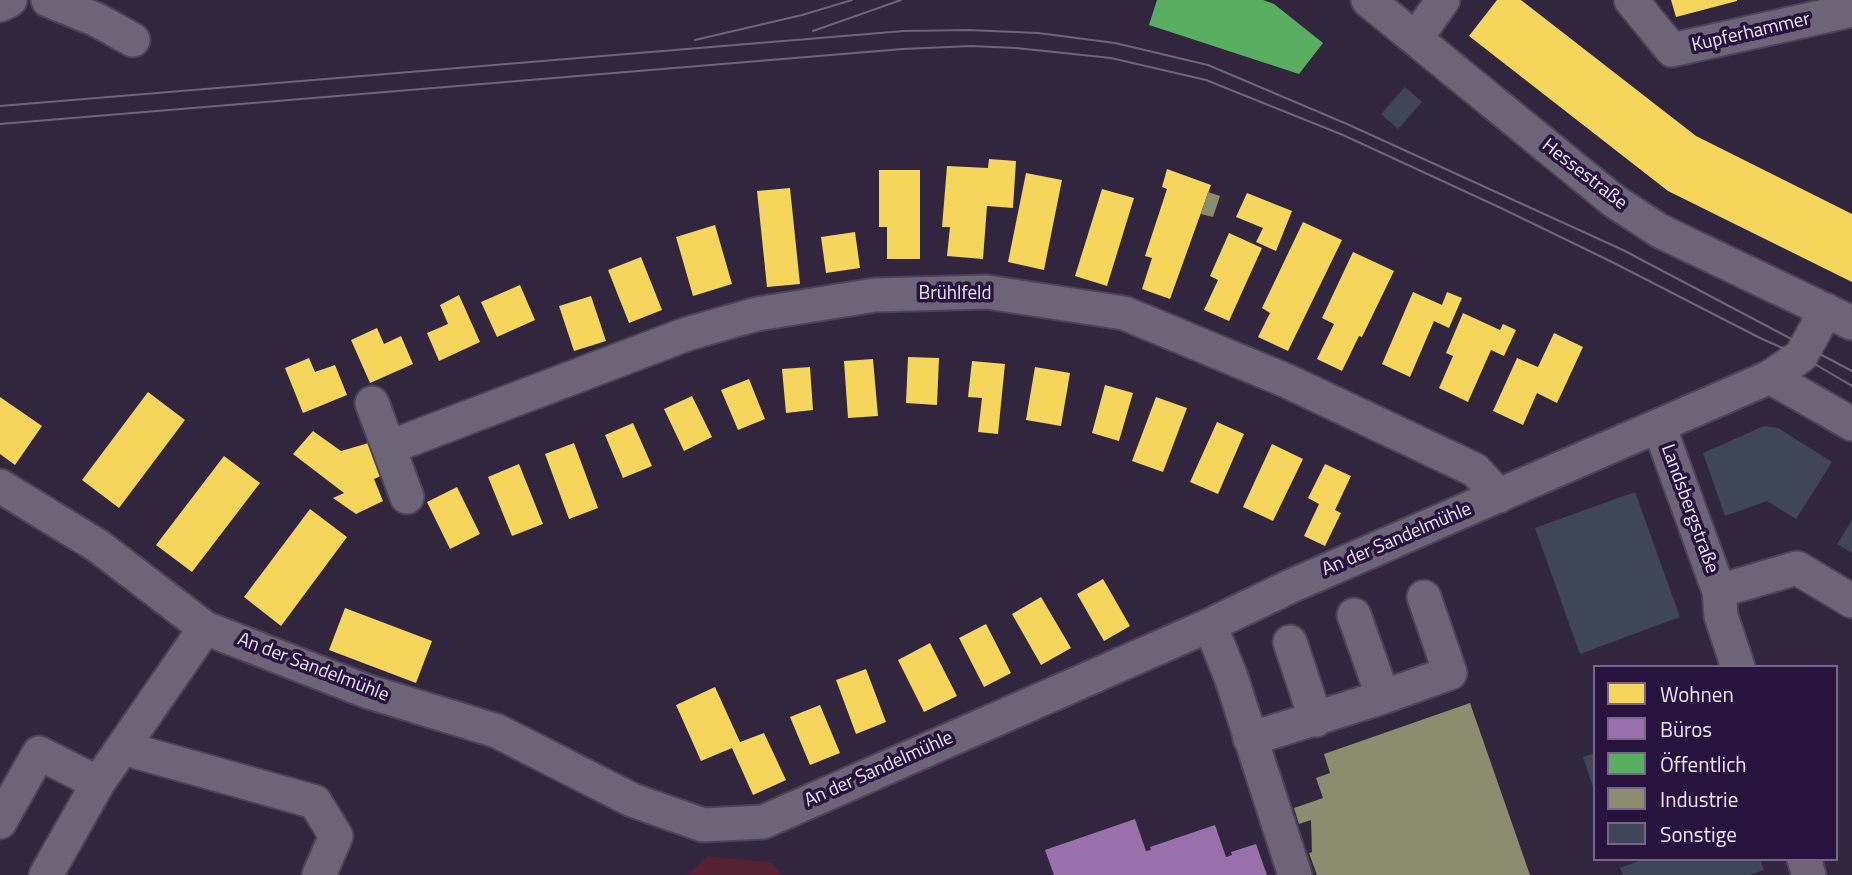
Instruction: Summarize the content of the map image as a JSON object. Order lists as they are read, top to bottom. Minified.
{"streets":{"street":["Kupferhammer","Hessestraße","Brühlfeld","Landsbergstraße","An der Sandelmühle"]},"crossings":[["Hessestraße","An der Sandelmühle"],["Brühlfeld","An der Sandelmühle"],["Landsbergstraße","An der Sandelmühle"]],"legend":["Wohnen","Büros","Öffentlich","Industrie","Sonstige"]}
